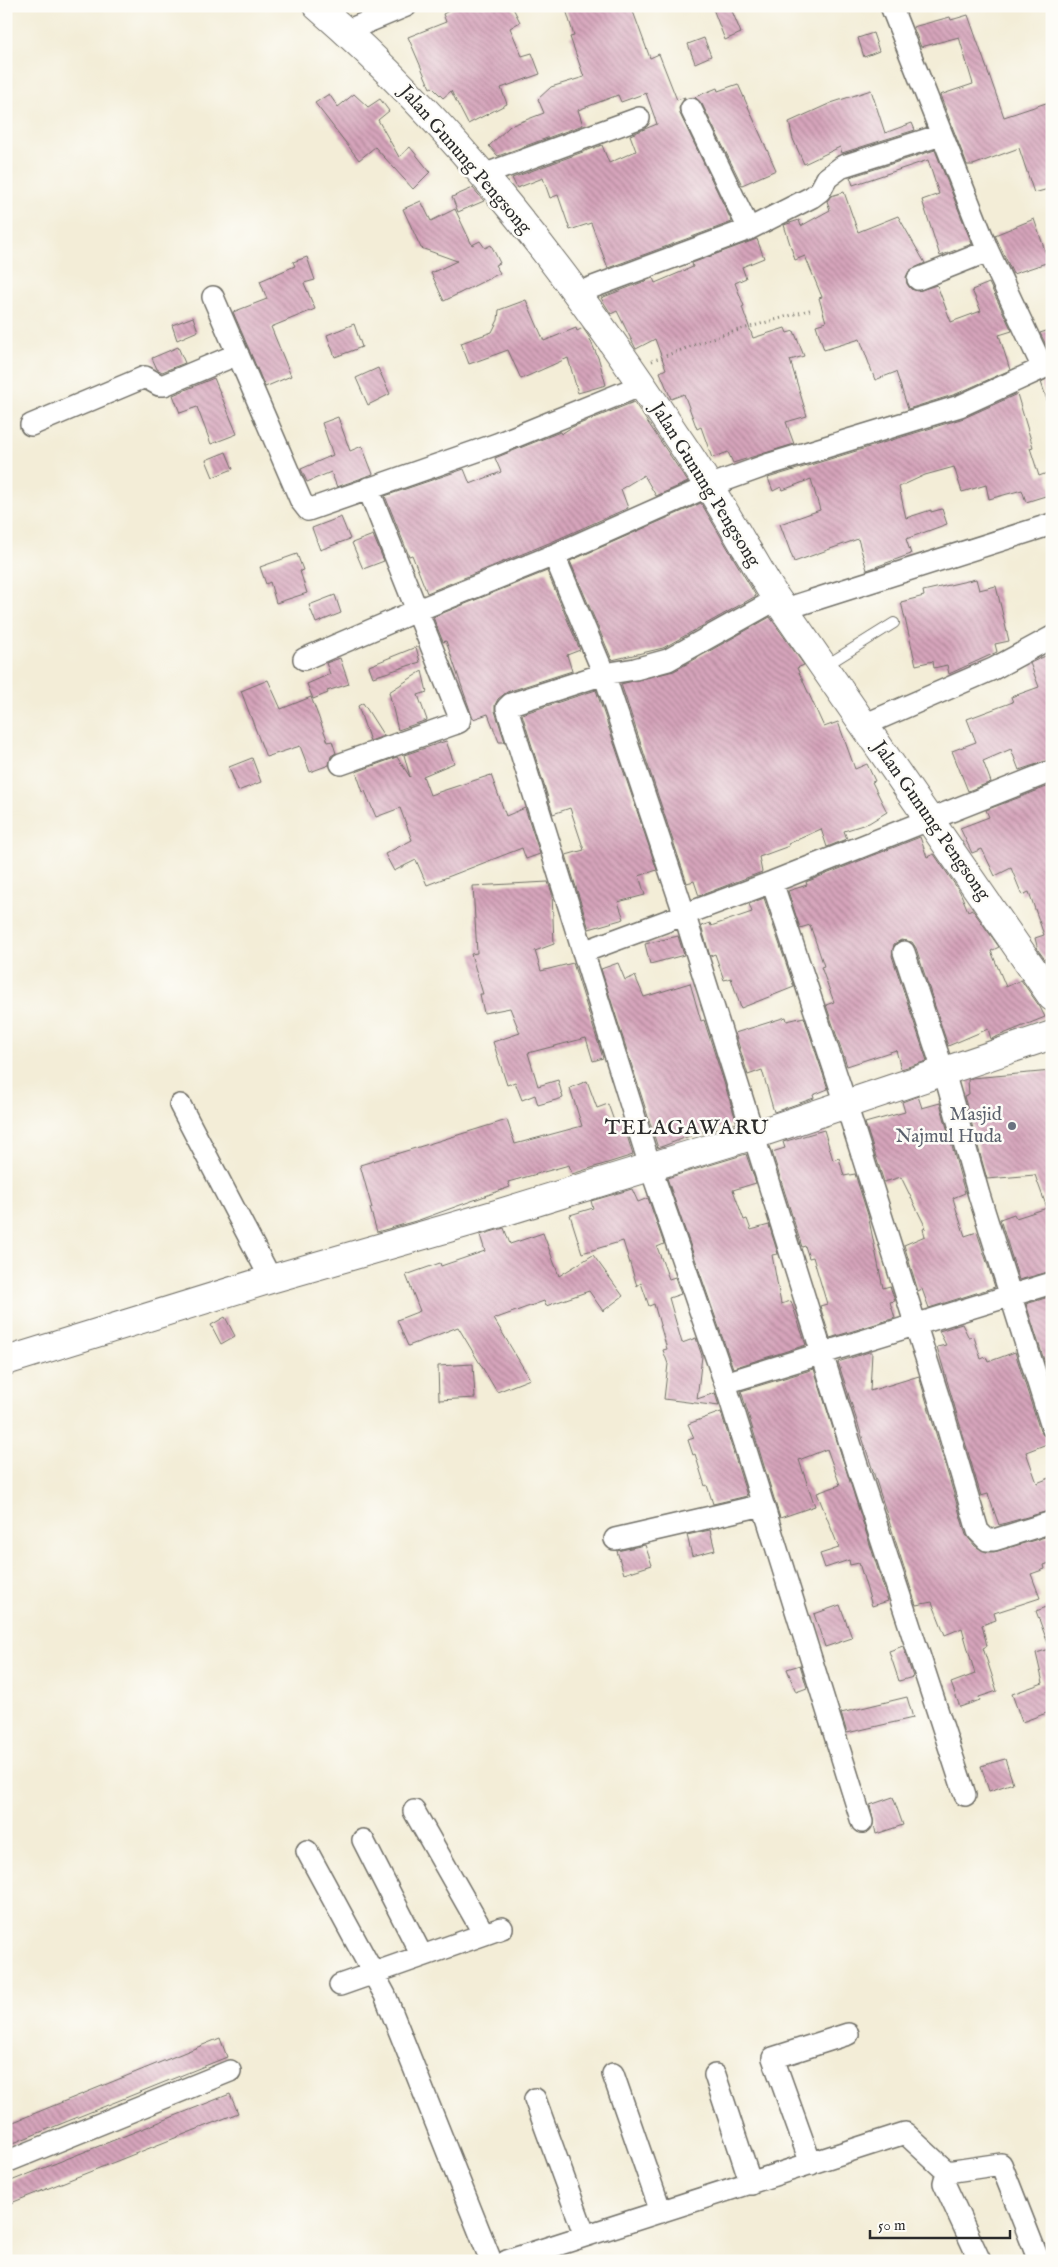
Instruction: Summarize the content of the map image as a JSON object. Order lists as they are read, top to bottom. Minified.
{"streets":{"street":["Jalan Gunung Pengsong"]},"districts":["TELAGAWARU"],"places":["Masjid Najmul Huda"],"scale_bar":"50 m"}
